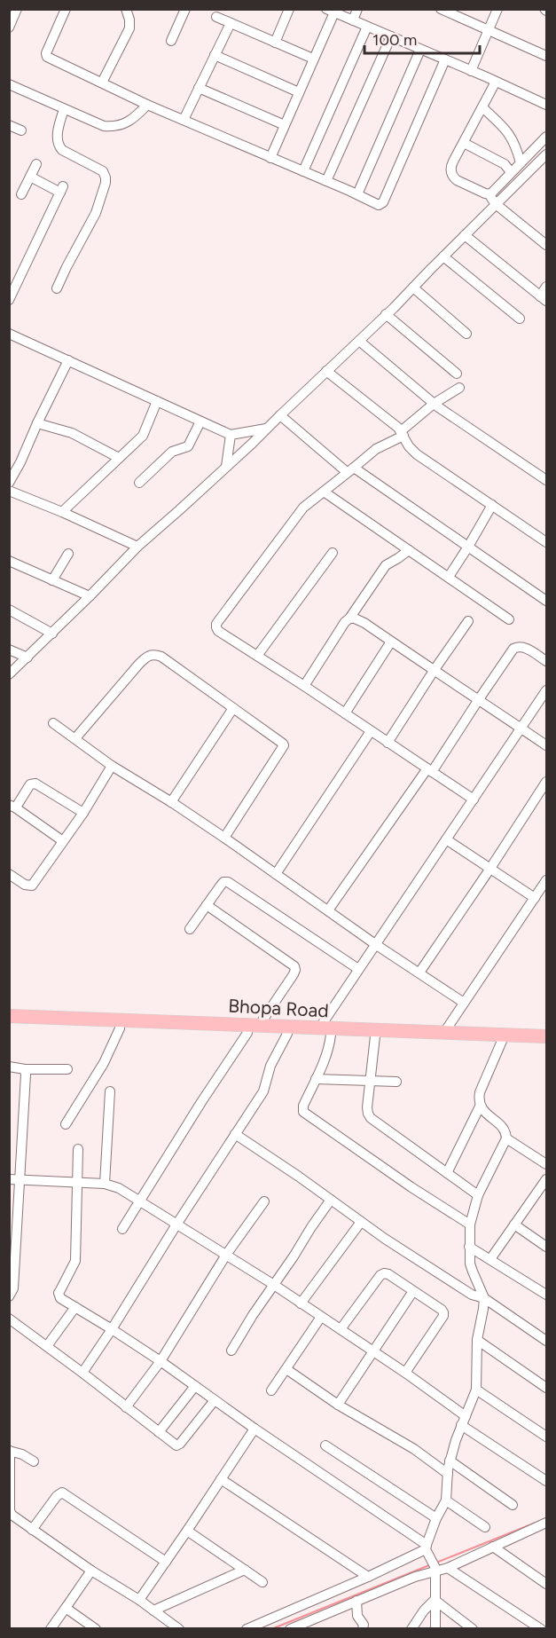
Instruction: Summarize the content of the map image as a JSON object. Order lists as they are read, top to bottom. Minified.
{"streets":{"main road":["Bhopa Road"]},"scale_bar":"100 m"}
